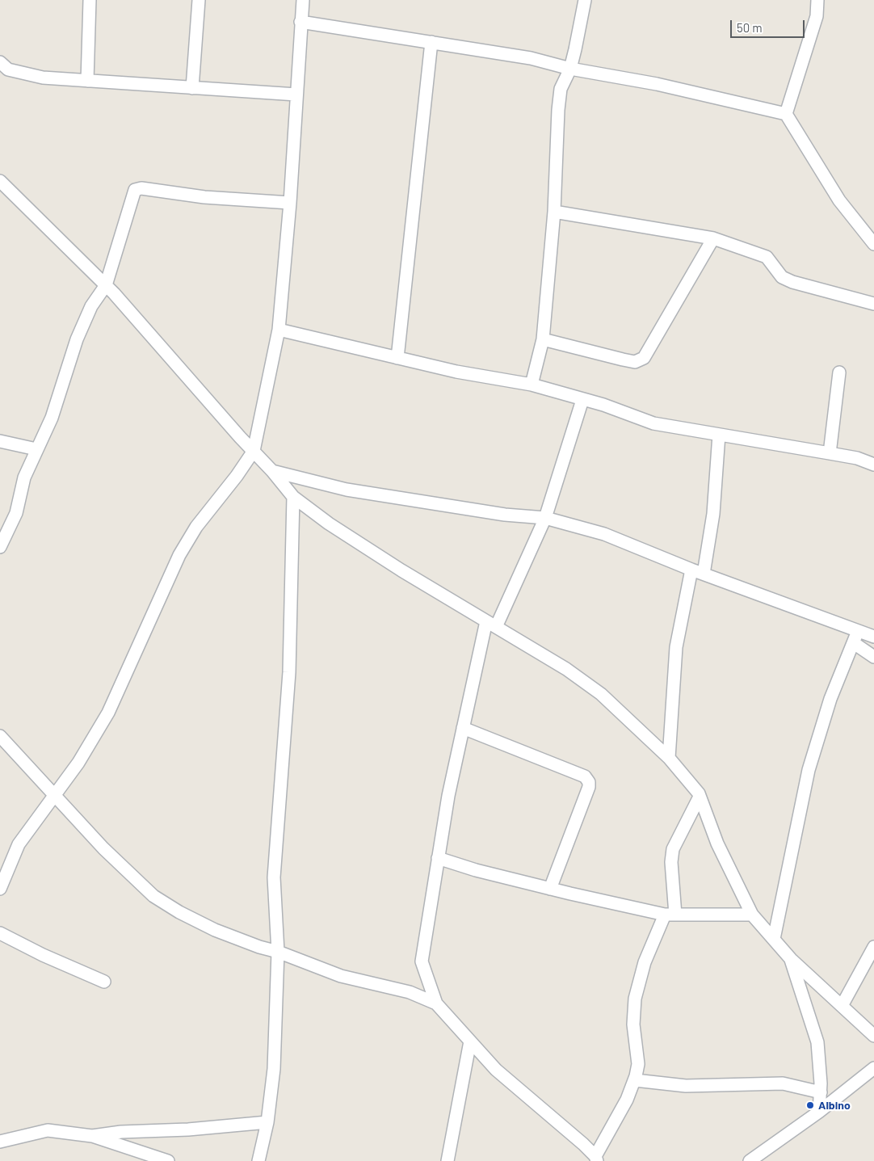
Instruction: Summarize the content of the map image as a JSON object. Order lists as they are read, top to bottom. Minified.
{"places":["Albino"],"scale_bar":"50 m"}
